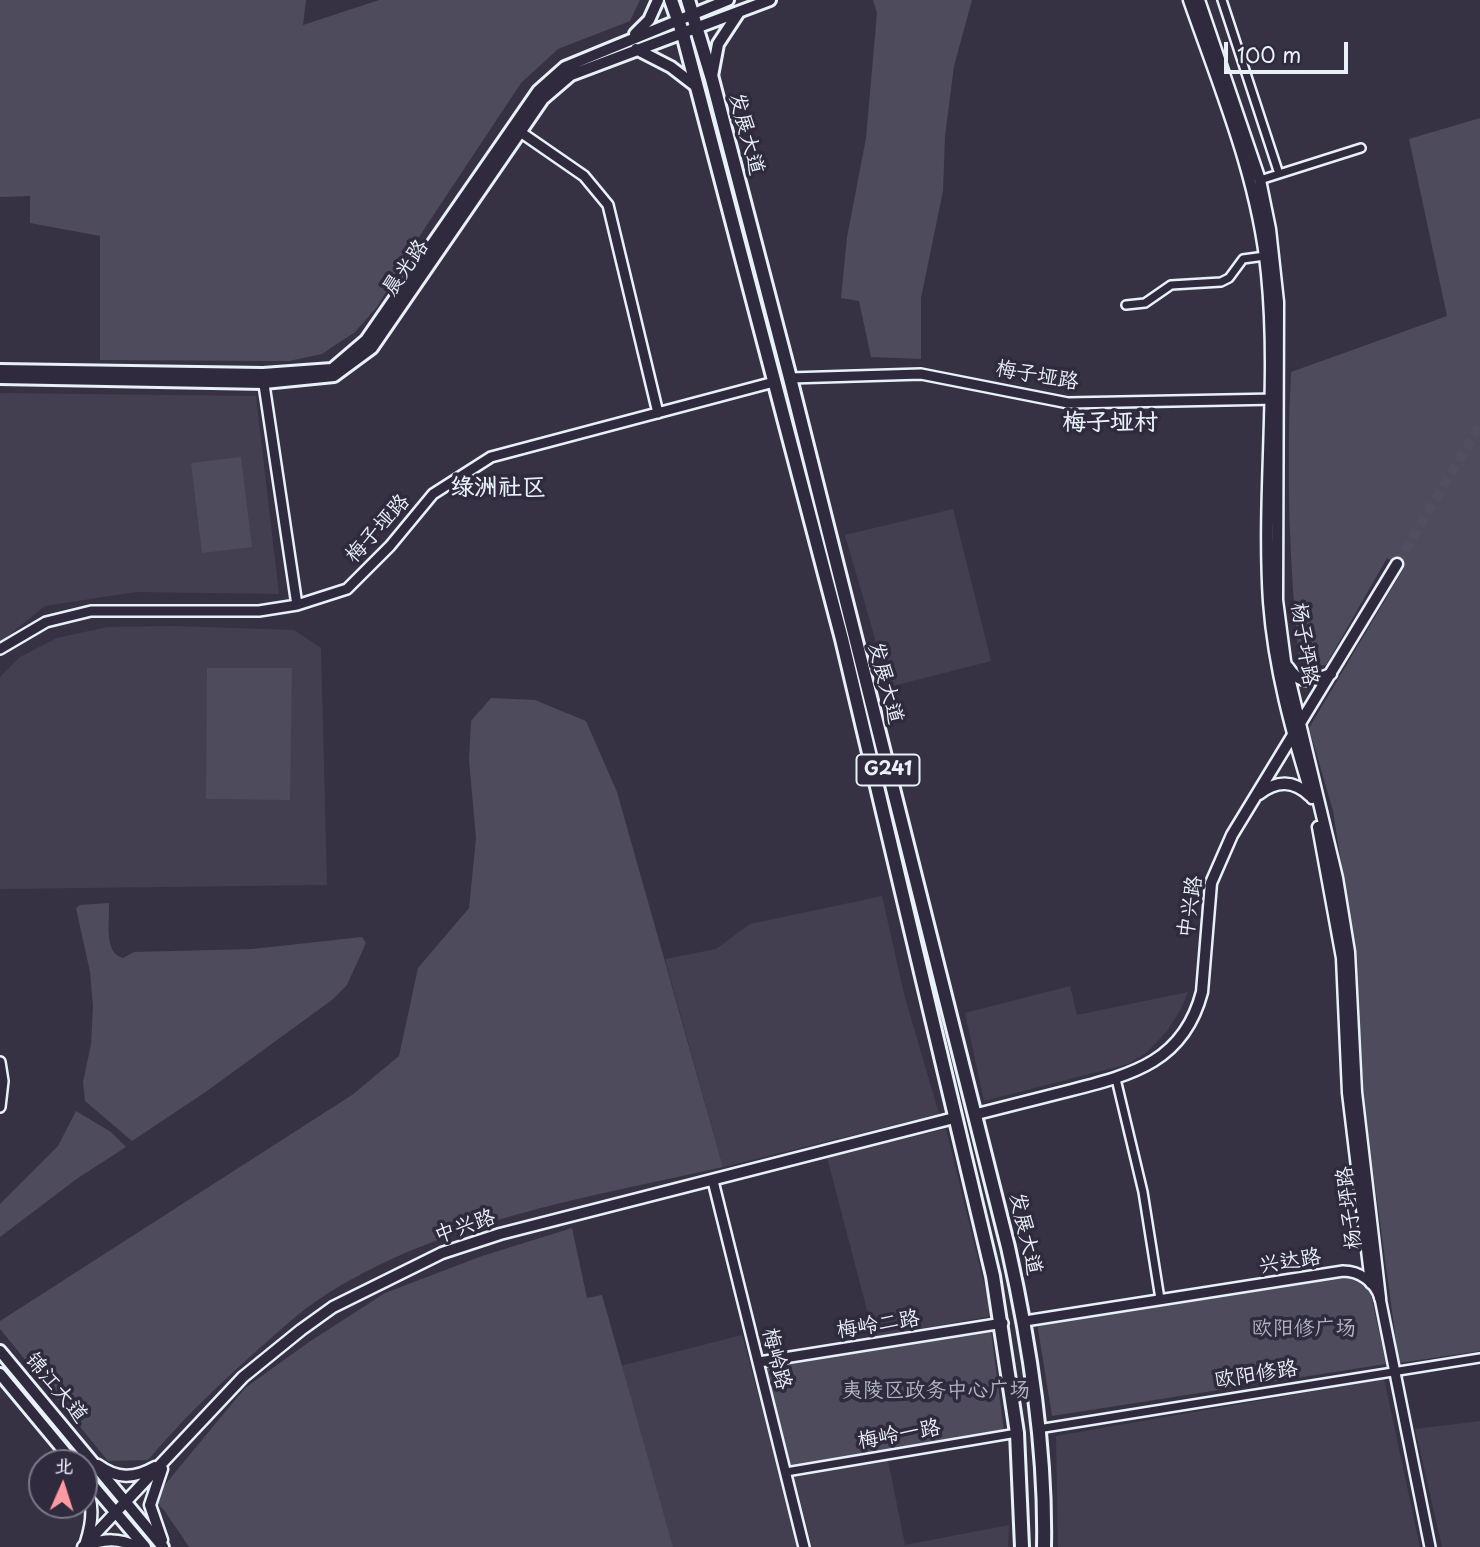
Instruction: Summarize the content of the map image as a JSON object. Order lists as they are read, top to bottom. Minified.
{"streets":{"highway":["发展大道","G241"],"main road":["晨光路","杨子坪路","中兴路","锦江大道"],"street":["梅子垭路","兴达路","梅岭二路","梅岭路","欧阳修路","梅岭一路"]},"crossings":[["发展大道","晨光路"],["发展大道","梅子垭路"],["发展大道","中兴路"],["发展大道","兴达路"],["发展大道","梅岭二路"],["发展大道","欧阳修路"],["发展大道","梅岭一路"],["梅子垭路","杨子坪路"],["杨子坪路","中兴路"],["杨子坪路","兴达路"],["中兴路","梅岭路"],["中兴路","锦江大道"],["梅岭二路","梅岭路"],["梅岭路","梅岭一路"]],"districts":["梅子垭村","绿洲社区"],"parks":["欧阳修广场","夷陵区政务中心广场"],"scale_bar":"100 m","north":"top"}
